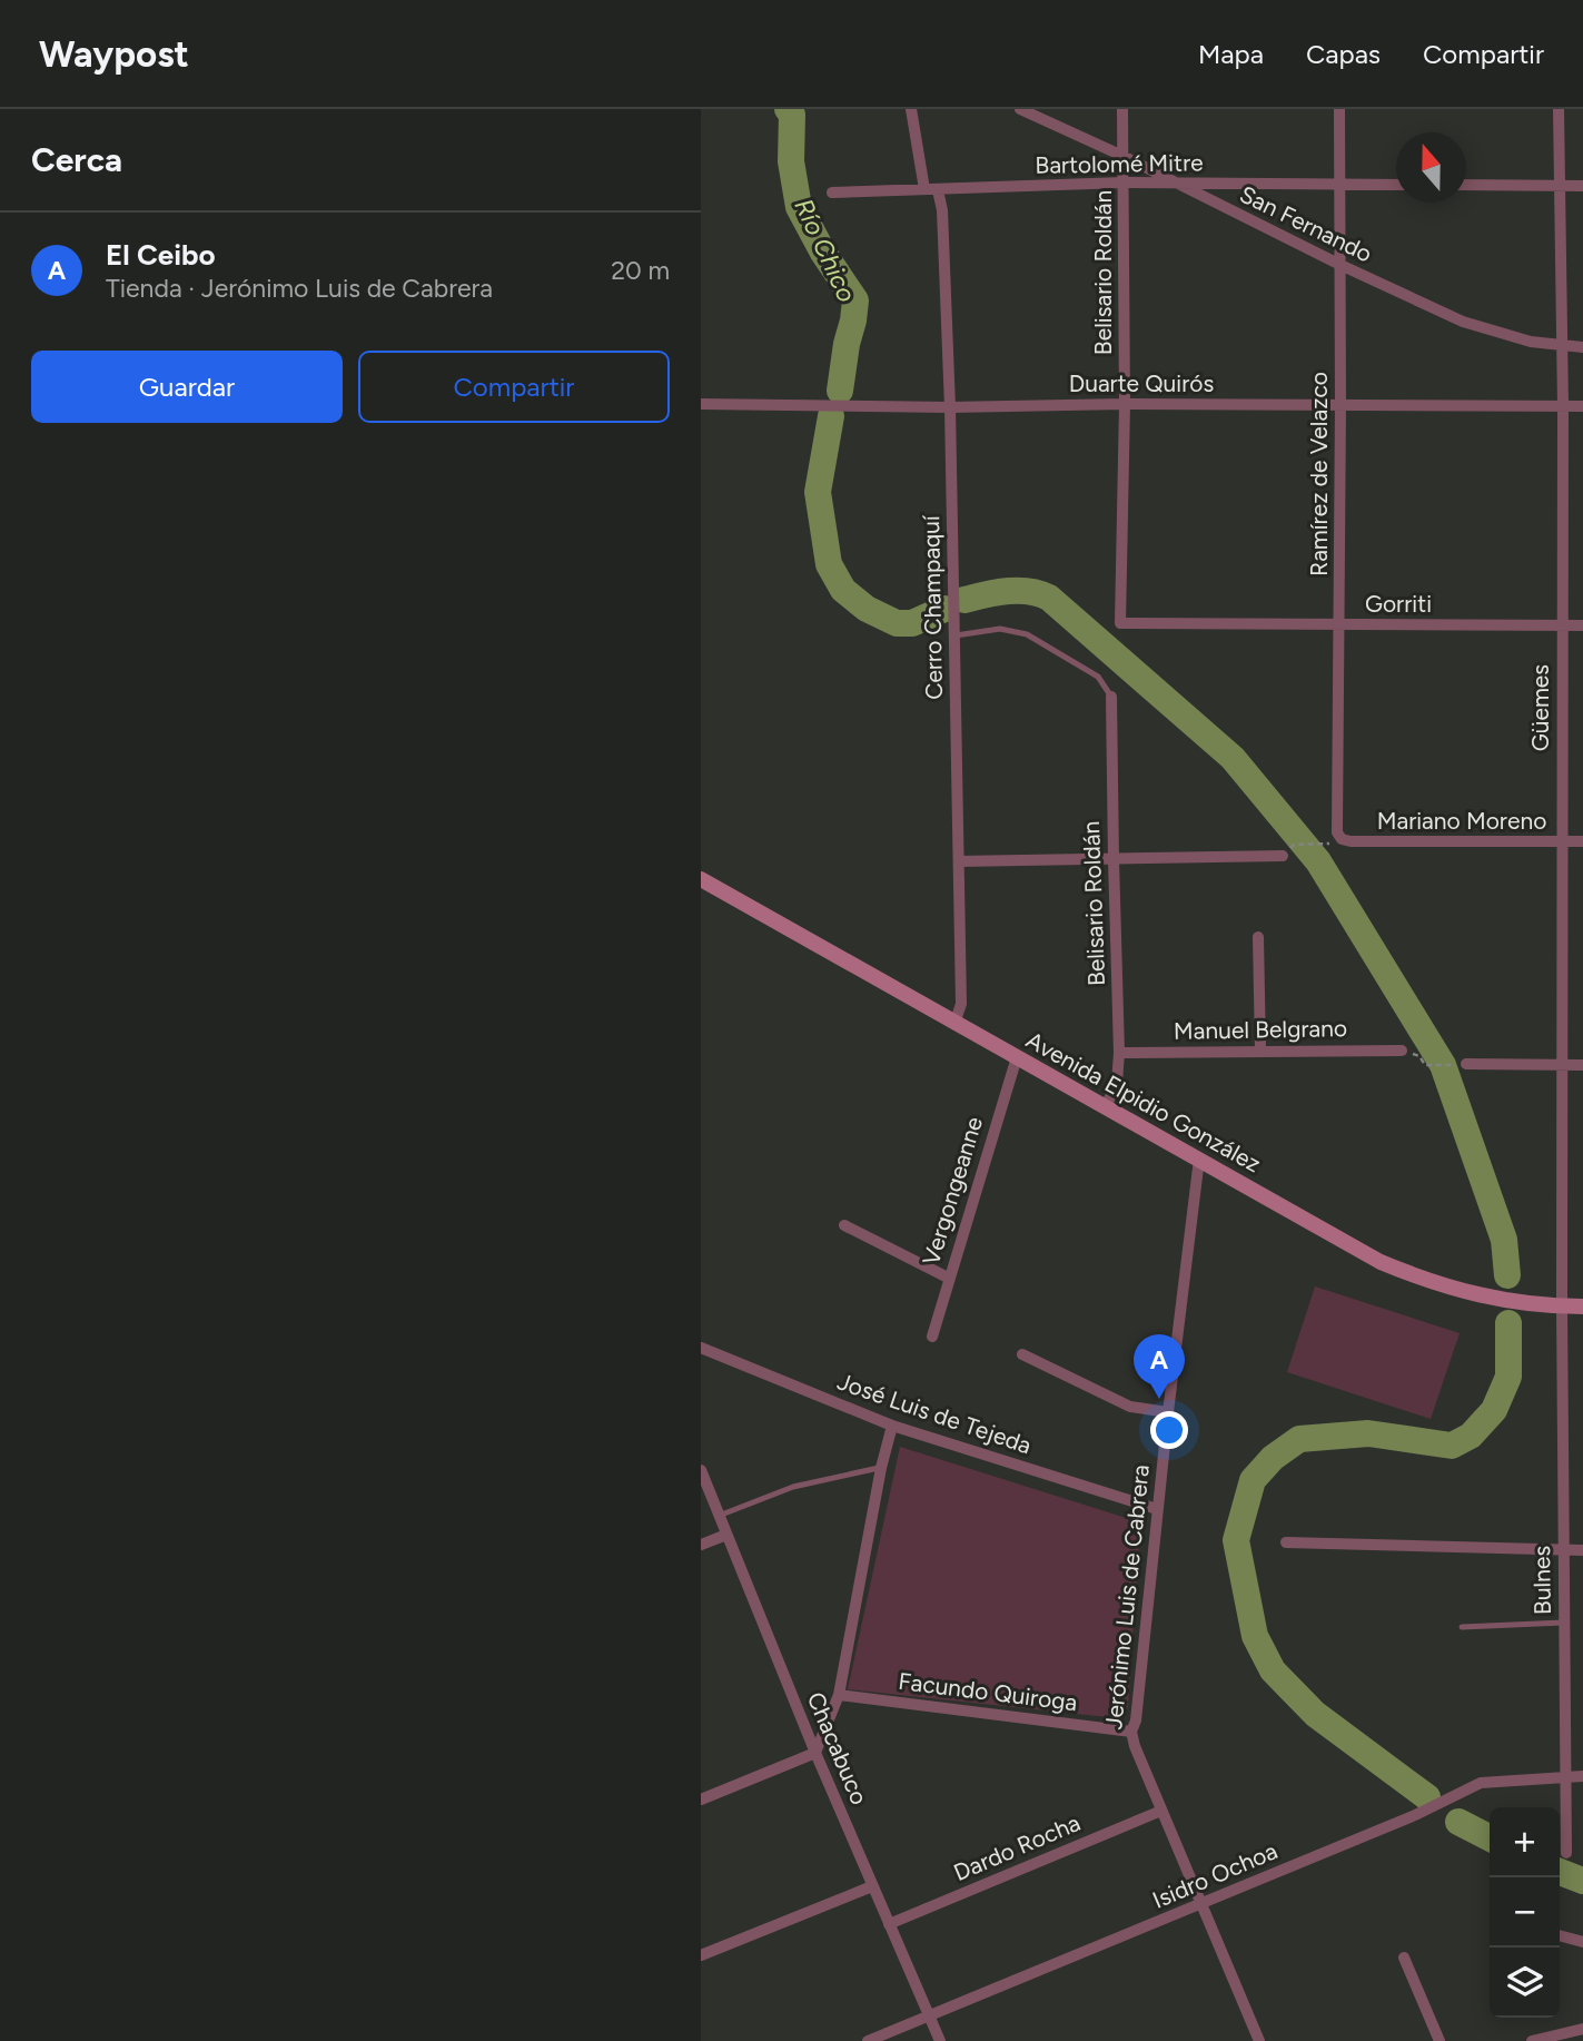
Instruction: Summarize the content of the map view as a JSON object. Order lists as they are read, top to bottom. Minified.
{"streets":{"main road":["Avenida Elpidio González"],"street":["Bartolomé Mitre","San Fernando","Belisario Roldán","Duarte Quirós","Ramírez de Velazco","Gorriti","Cerro Champaquí","Güemes","Mariano Moreno","Manuel Belgrano","Vergongeanne","José Luis de Tejeda","Bulnes","Jerónimo Luis de Cabrera","Facundo Quiroga","Chacabuco","Dardo Rocha","Isidro Ochoa"]},"crossings":[["Bartolomé Mitre","San Fernando"],["Bartolomé Mitre","Belisario Roldán"],["Bartolomé Mitre","Ramírez de Velazco"],["Bartolomé Mitre","Cerro Champaquí"],["San Fernando","Belisario Roldán"],["San Fernando","Ramírez de Velazco"],["San Fernando","Güemes"],["Belisario Roldán","Duarte Quirós"],["Belisario Roldán","Gorriti"],["Belisario Roldán","Manuel Belgrano"],["Belisario Roldán","Avenida Elpidio González"],["Duarte Quirós","Ramírez de Velazco"],["Duarte Quirós","Cerro Champaquí"],["Duarte Quirós","Güemes"],["Ramírez de Velazco","Gorriti"],["Ramírez de Velazco","Mariano Moreno"],["Gorriti","Güemes"],["Cerro Champaquí","Avenida Elpidio González"],["Güemes","Mariano Moreno"],["Güemes","Avenida Elpidio González"],["Güemes","Bulnes"],["Avenida Elpidio González","Vergongeanne"],["Avenida Elpidio González","Bulnes"],["Avenida Elpidio González","Jerónimo Luis de Cabrera"],["José Luis de Tejeda","Jerónimo Luis de Cabrera"],["Bulnes","Isidro Ochoa"],["Jerónimo Luis de Cabrera","Facundo Quiroga"],["Jerónimo Luis de Cabrera","Dardo Rocha"],["Jerónimo Luis de Cabrera","Isidro Ochoa"],["Chacabuco","Dardo Rocha"],["Chacabuco","Isidro Ochoa"]],"water":["Río Chico"],"north":"top","page":{"header":"Waypost","nav":["Mapa","Capas","Compartir"],"heading":"Cerca","list":[{"mark":"A","name":"El Ceibo","note":"Tienda · Jerónimo Luis de Cabrera","value":"20 m"}],"buttons":["Guardar","Compartir"],"pins":"A","map_buttons":["+","−"]}}
